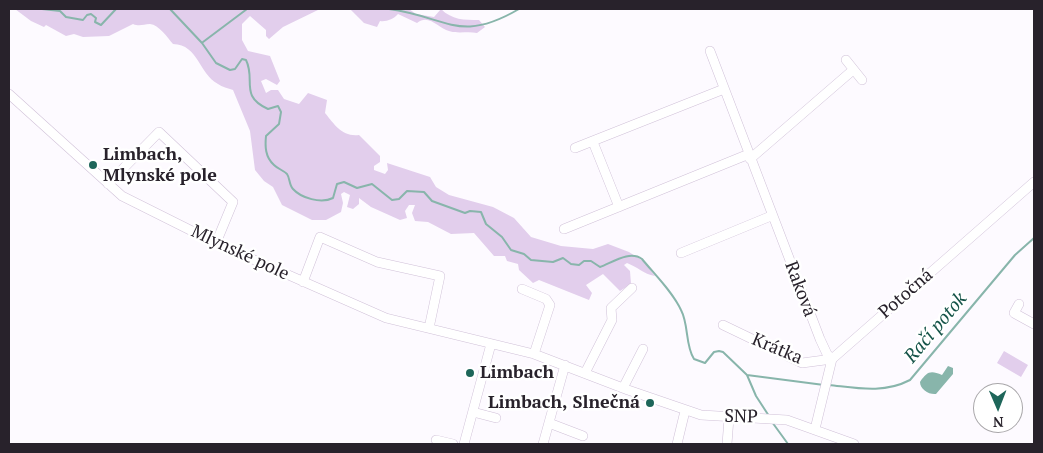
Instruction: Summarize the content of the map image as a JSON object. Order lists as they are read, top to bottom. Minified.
{"streets":{"street":["Mlynské pole","Raková","Potočná","Krátka","SNP"]},"crossings":[["Mlynské pole","SNP"],["Raková","Potočná"],["Raková","Krátka"],["Potočná","Krátka"]],"water":["Račí potok"],"places":["Limbach, Mlynské pole","Limbach","Limbach, Slnečná"],"north":"bottom"}
